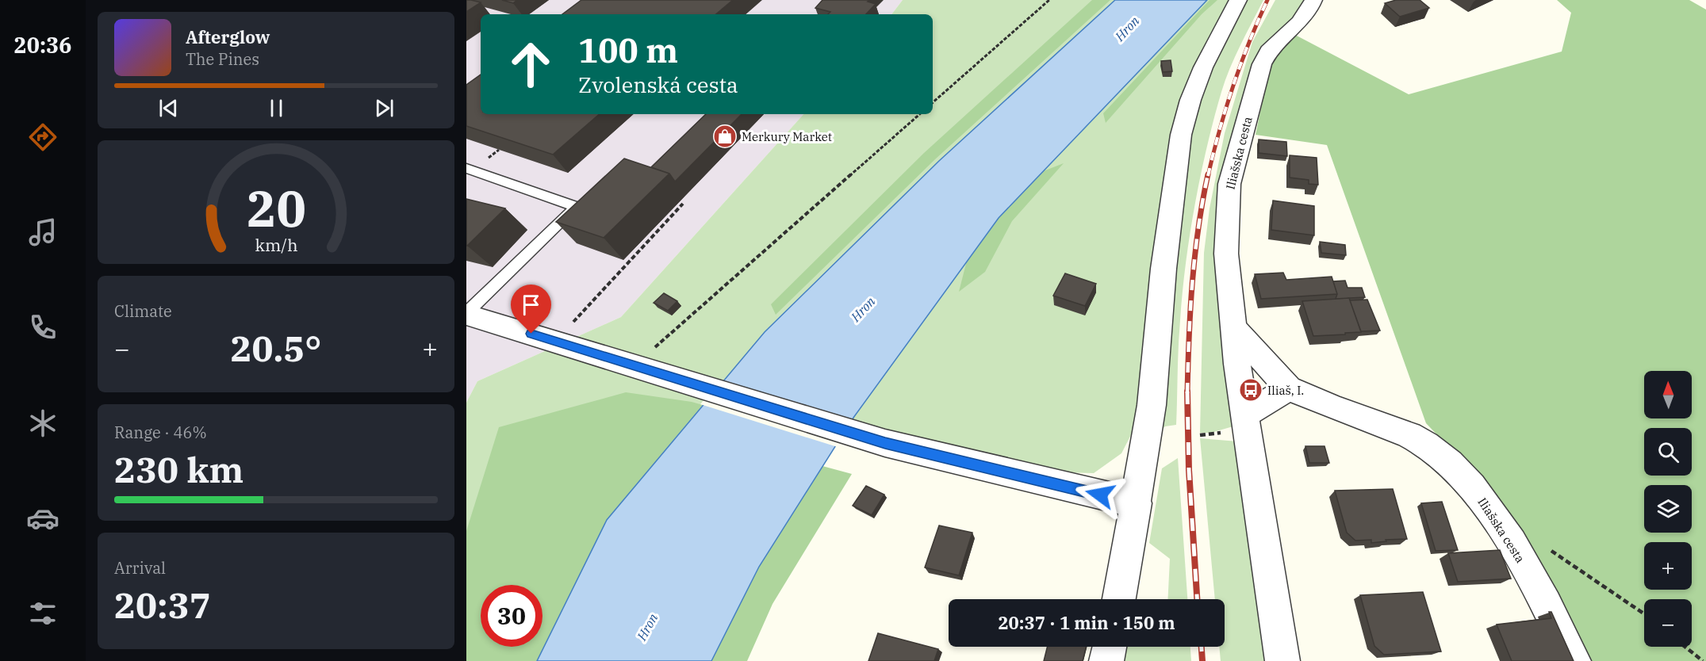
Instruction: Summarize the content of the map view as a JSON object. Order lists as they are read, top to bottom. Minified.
{"streets":{"street":["Iliašska cesta"]},"water":["Hron"],"places":{"shop":["Merkury Market"],"bus stop":["Iliaš, I."]},"north":"top","page":{"tabs":"20:36","turn":["100 m","Zvolenská cesta"],"song":["Afterglow","The Pines"],"tile":["Climate",["Range · 46%","230 km"],["Arrival","20:37"]],"heat":["−","20.5°","+"],"map_buttons":["+","−"],"limit":"30","trip":"20:37 · 1 min · 150 m","gauge":["20","km/h"]}}
